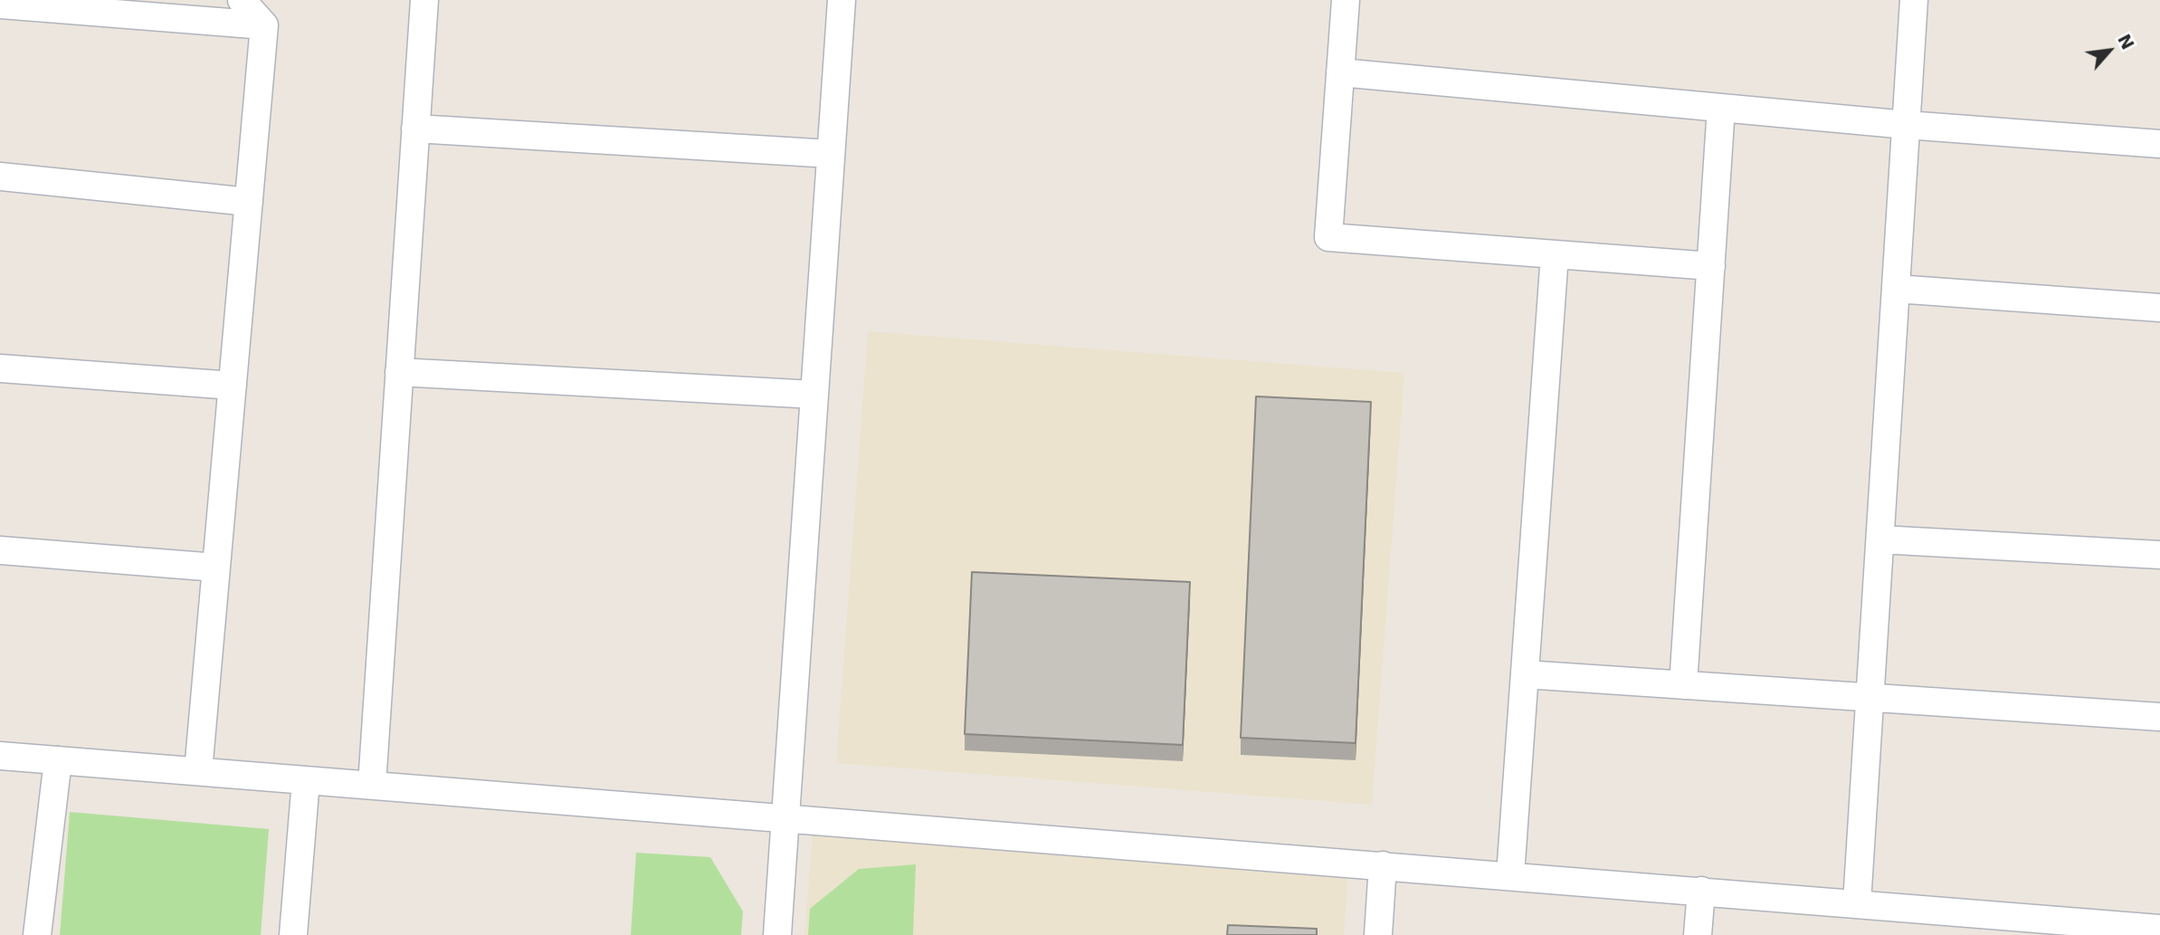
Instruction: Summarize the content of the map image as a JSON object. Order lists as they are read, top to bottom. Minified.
{"north":"top right"}
